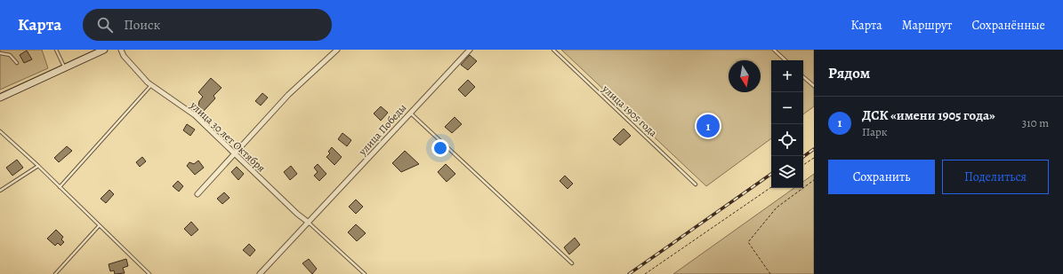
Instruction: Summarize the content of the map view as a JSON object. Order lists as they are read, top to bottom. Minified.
{"streets":{"street":["улица Победы","улица 30 лет Октября"],"lane":["улица 1905 года"]},"crossings":[["улица Победы","улица 30 лет Октября"]],"north":"bottom","page":{"header":"Карта","search":"Поиск","nav":["Карта","Маршрут","Сохранённые"],"heading":"Рядом","map_buttons":["+","−"],"list":[{"mark":"1","name":"ДСК «имени 1905 года»","note":"Парк","value":"310 m"}],"pins":"1","buttons":["Сохранить","Поделиться"]}}
